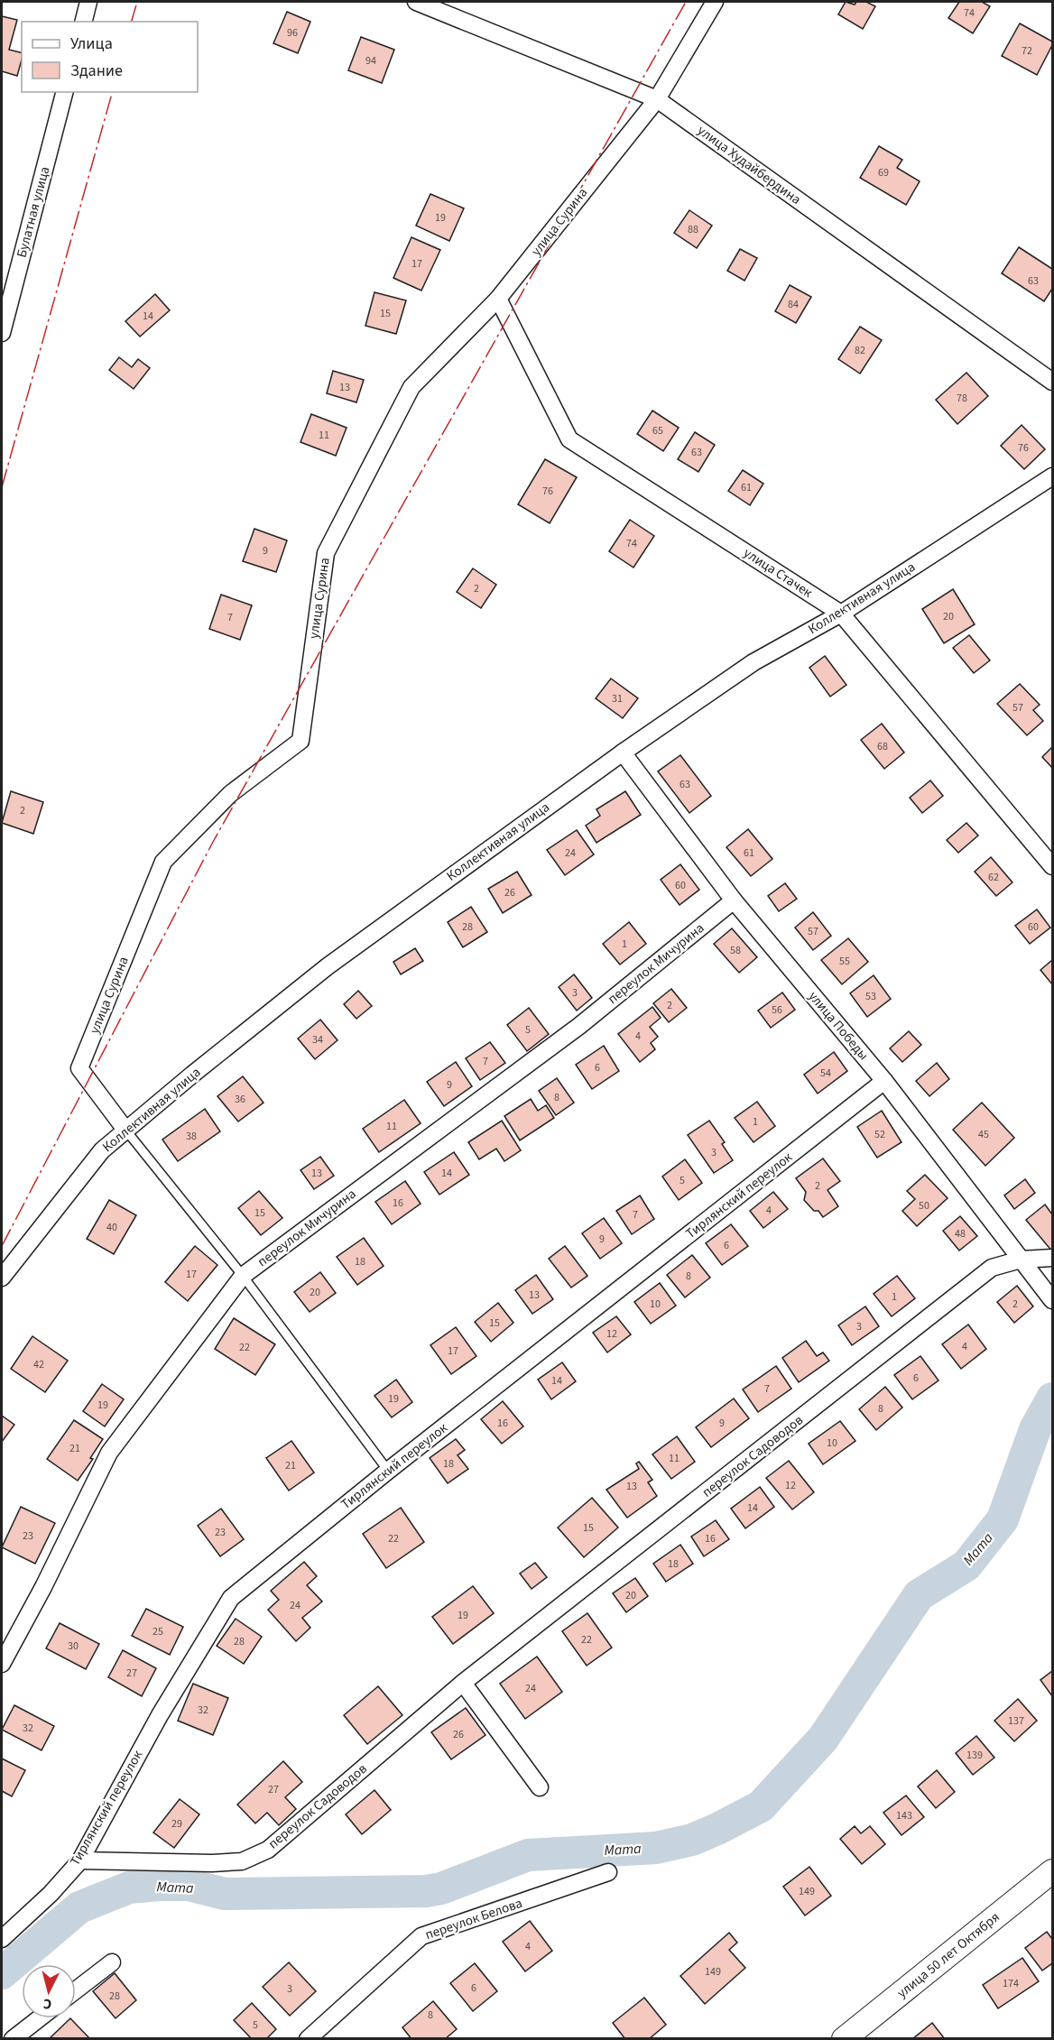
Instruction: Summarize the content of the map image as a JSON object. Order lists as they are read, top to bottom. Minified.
{"streets":{"street":["улица Худайбердина","Булатная улица","улица Сурина","улица Стачек","Коллективная улица","переулок Мичурина","улица Победы","Тирлянский переулок","переулок Садоводов","переулок Белова","улица 50 лет Октября"]},"crossings":[["улица Худайбердина","улица Сурина"],["улица Сурина","улица Стачек"],["улица Сурина","Коллективная улица"],["улица Стачек","Коллективная улица"],["Коллективная улица","улица Победы"],["переулок Мичурина","улица Победы"],["улица Победы","Тирлянский переулок"],["улица Победы","переулок Садоводов"],["Тирлянский переулок","переулок Садоводов"]],"water":["Мата"],"house_numbers":["74","96","72","94","69","19","88","17","63","84","15","14","82","13","78","65","11","76","63","61","76","74","9","2","20","7","31","57","68","63","2","24","61","62","60","26","28","60","57","1","58","55","3","53","2","56","5","4","34","7","6","54","9","8","36","1","11","52","45","38","3","13","14","5","2","16","50","4","15","7","40","48","9","6","18","17","8","20","13","1","10","2","15","3","12","4","22","17","42","6","14","7","19","19","8","16","9","10","21","11","18","21","12","13","14","15","23","23","22","16","18","20","24","19","25","22","28","30","27","24","32","137","32","26","139","27","143","29","149","4","149","174","6","3","28","8","5"],"legend":["Улица","Здание"],"north":"bottom"}
